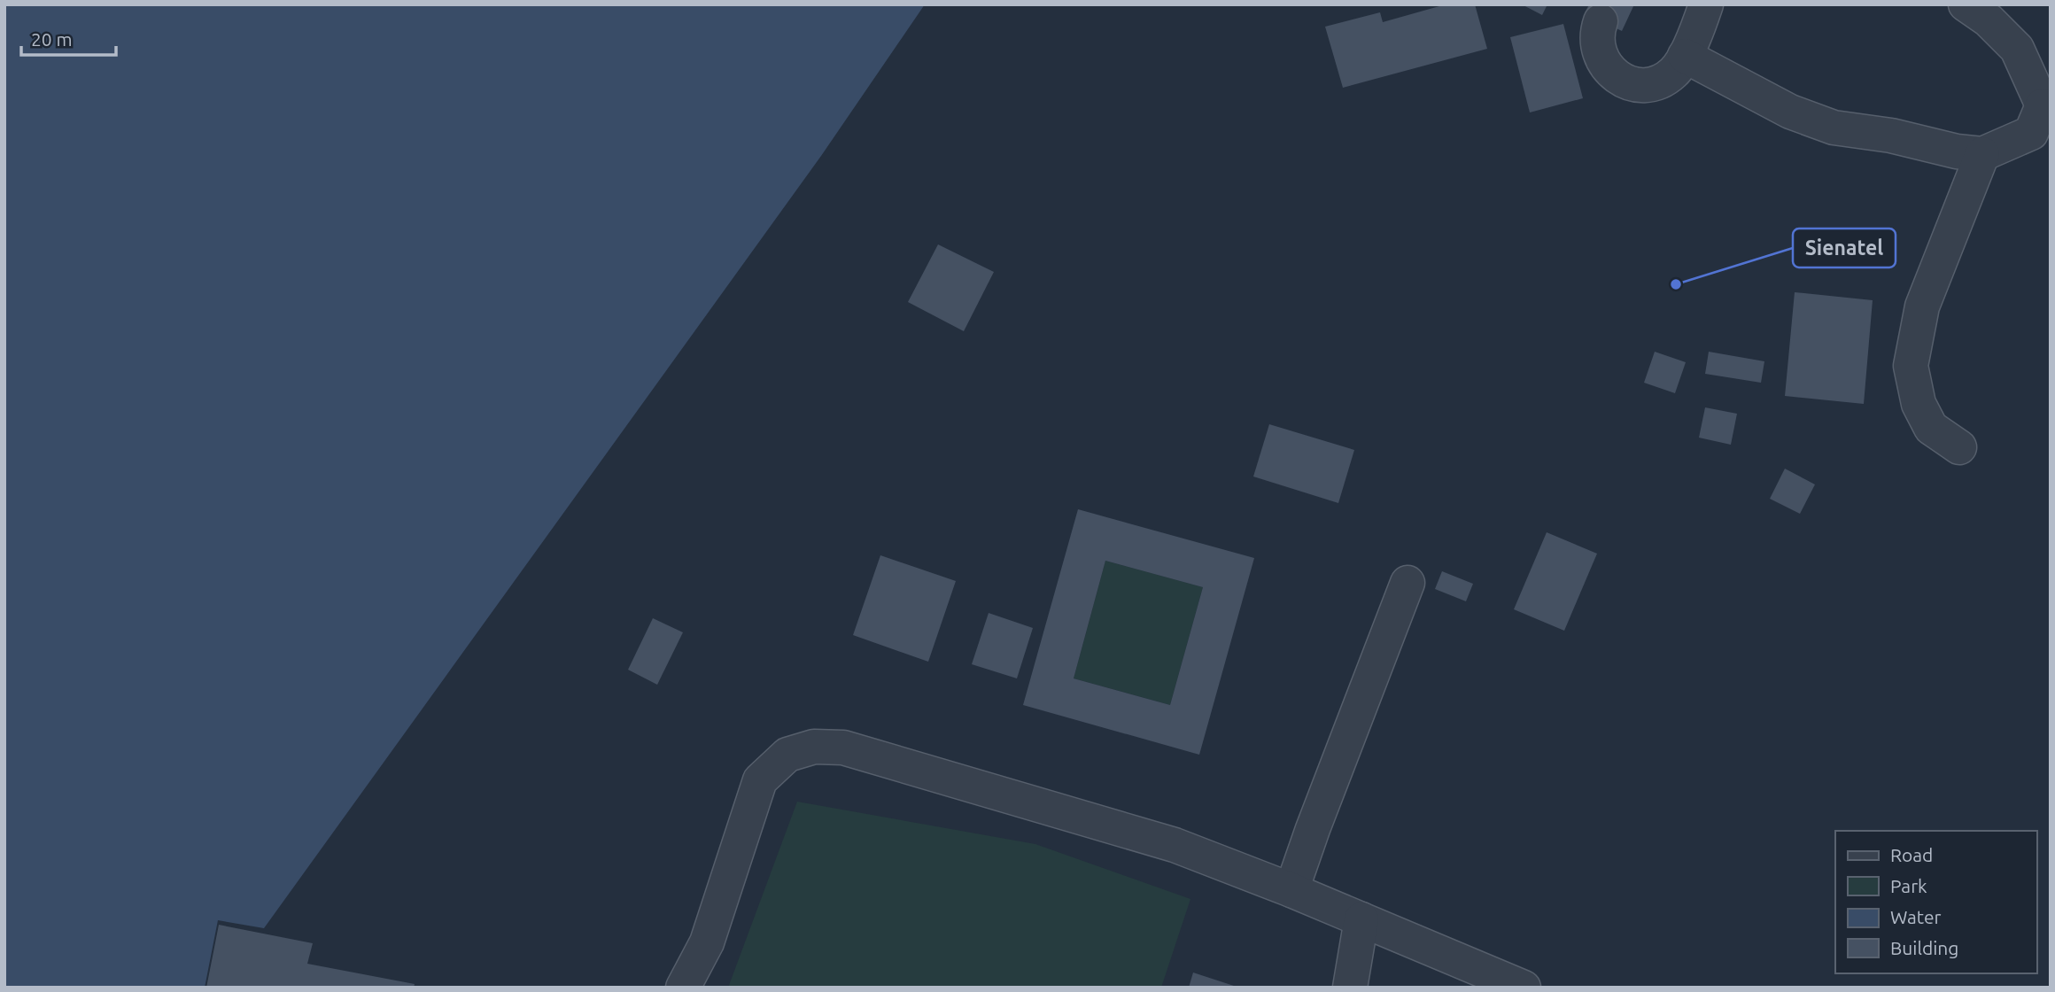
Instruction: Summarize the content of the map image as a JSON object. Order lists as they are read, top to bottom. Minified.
{"places":["Sienatel"],"legend":["Road","Park","Water","Building"],"scale_bar":"20 m"}
